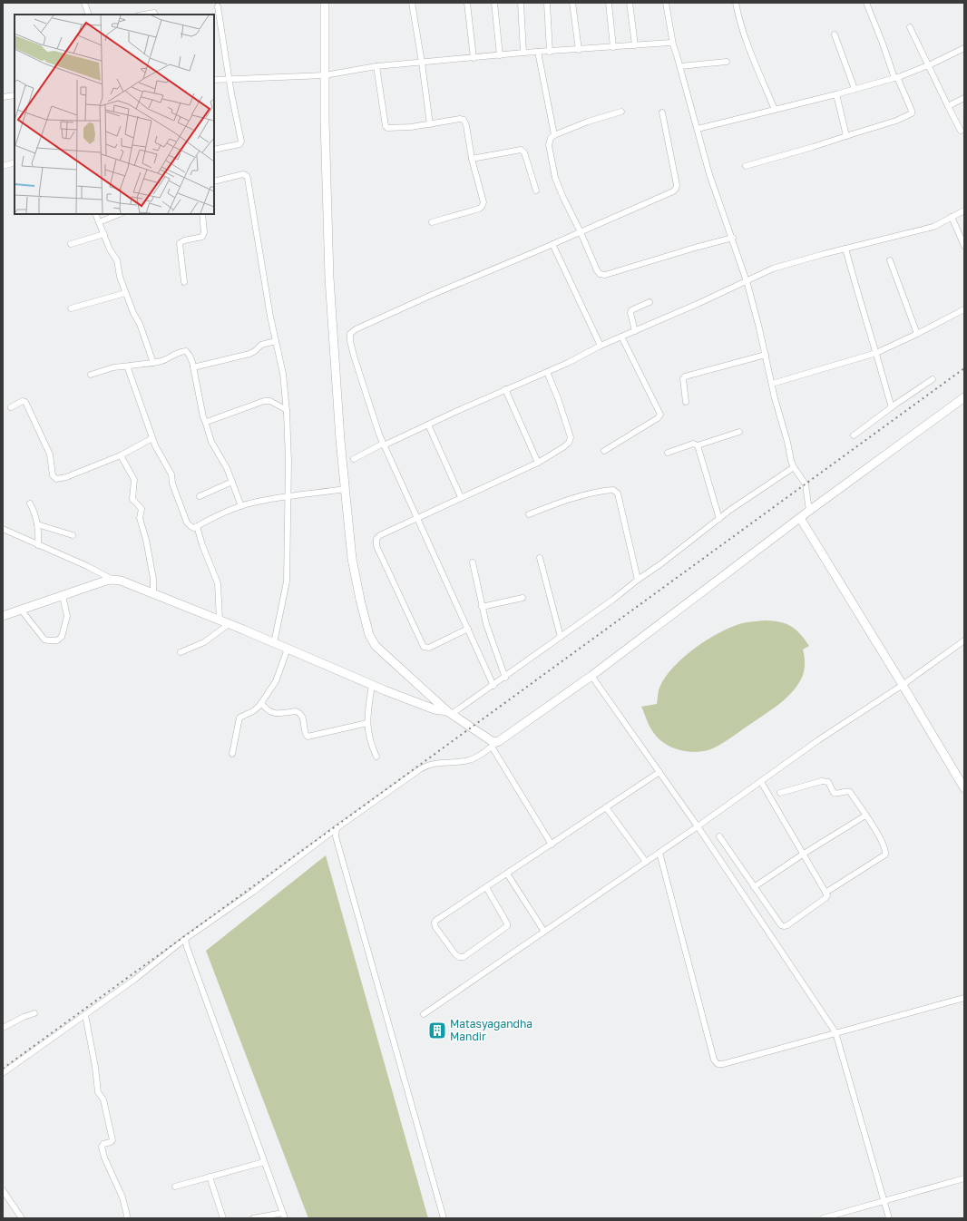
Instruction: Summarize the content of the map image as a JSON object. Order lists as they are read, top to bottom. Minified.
{"places":{"building":["Matasyagandha Mandir"]}}
